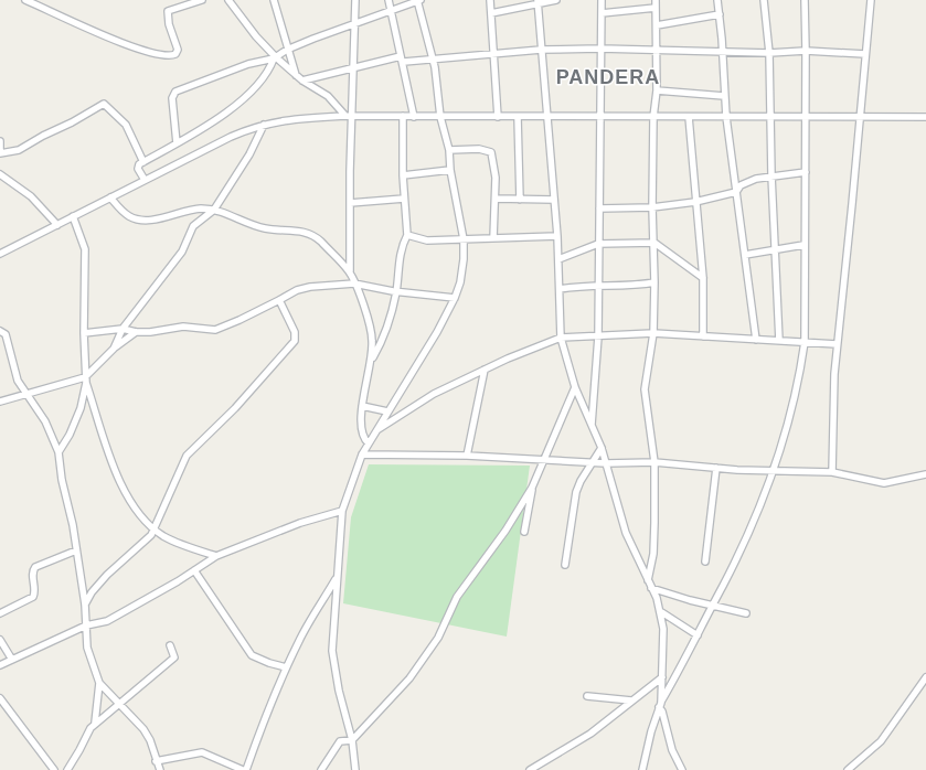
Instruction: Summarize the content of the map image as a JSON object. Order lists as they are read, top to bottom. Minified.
{"districts":["PANDERA"]}
